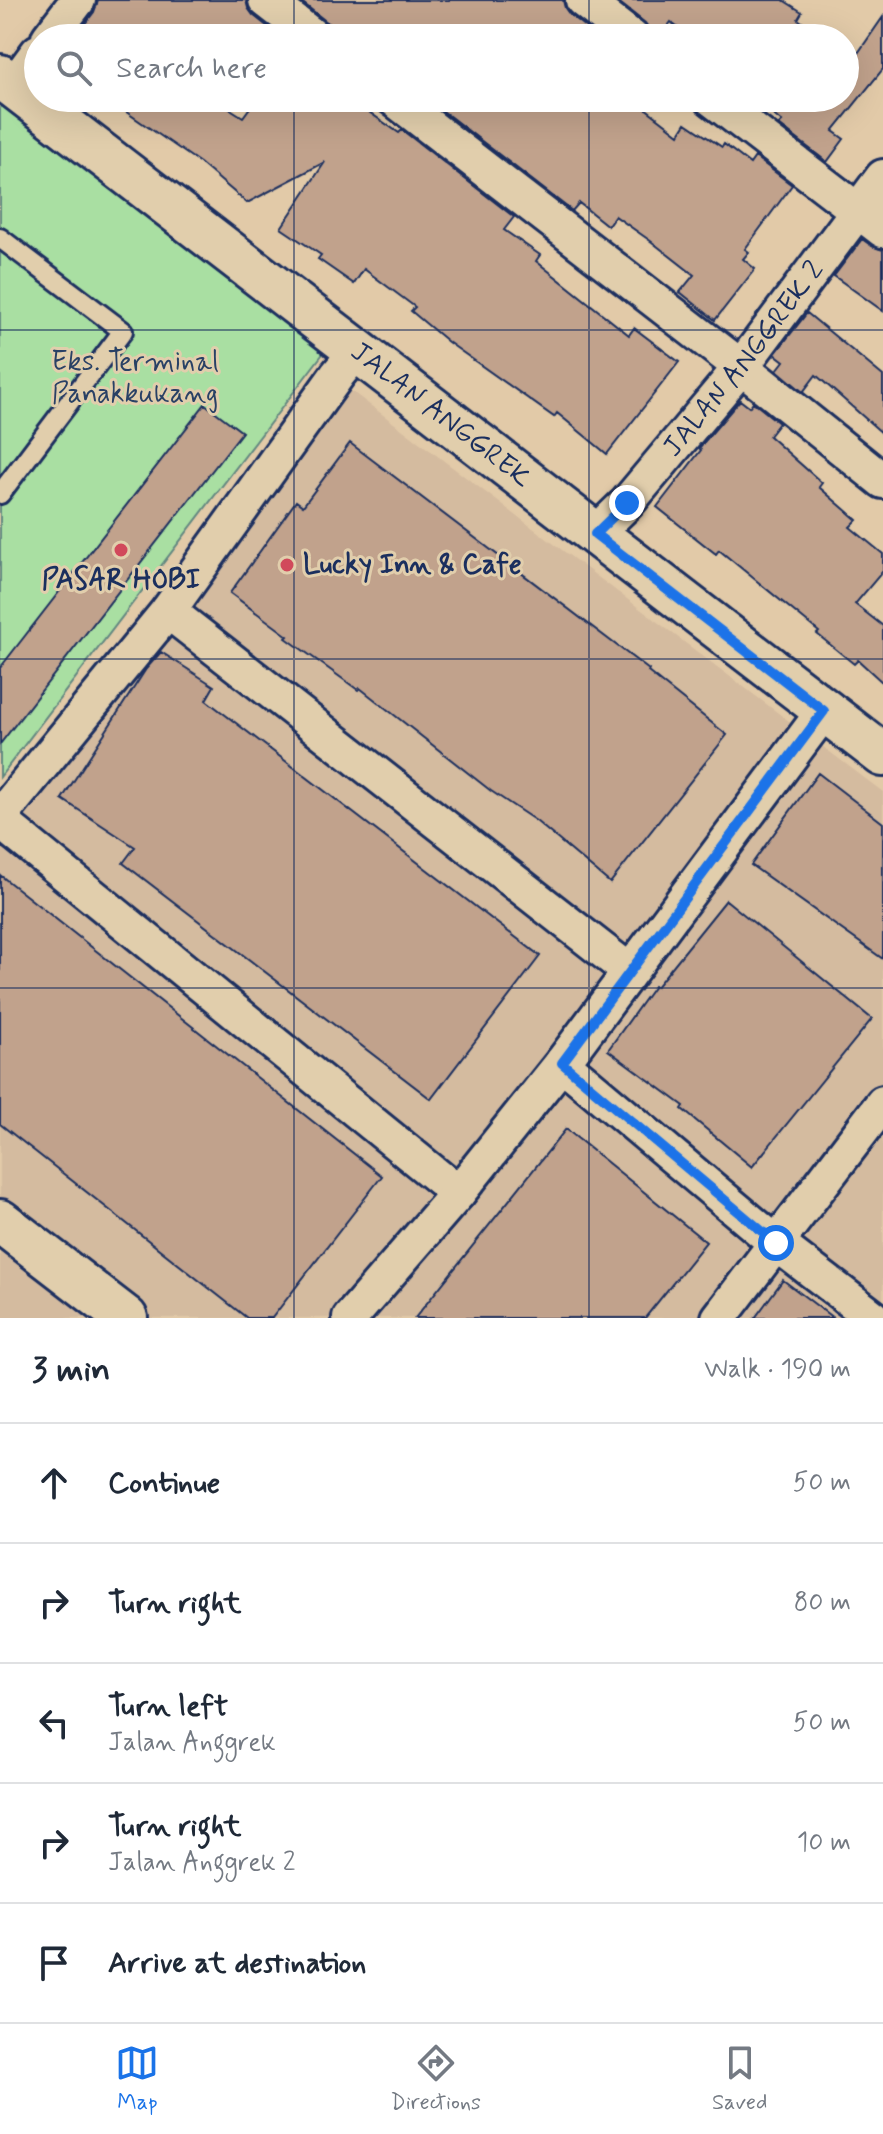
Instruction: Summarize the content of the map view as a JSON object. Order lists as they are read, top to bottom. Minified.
{"streets":{"street":["JALAN ANGGREK 2","JALAN ANGGREK"]},"crossings":[["JALAN ANGGREK 2","JALAN ANGGREK"]],"parks":["Eks. Terminal Panakkukang"],"places":["PASAR HOBI","Lucky Inn & Cafe"],"page":{"search":"Search here","heading":["3 min","Walk · 190 m"],"list":[["Continue","50 m"],["Turn right","80 m"],["Turn left","Jalan Anggrek","50 m"],["Turn right","Jalan Anggrek 2","10 m"],"Arrive at destination"],"nav":["Map","Directions","Saved"]}}
